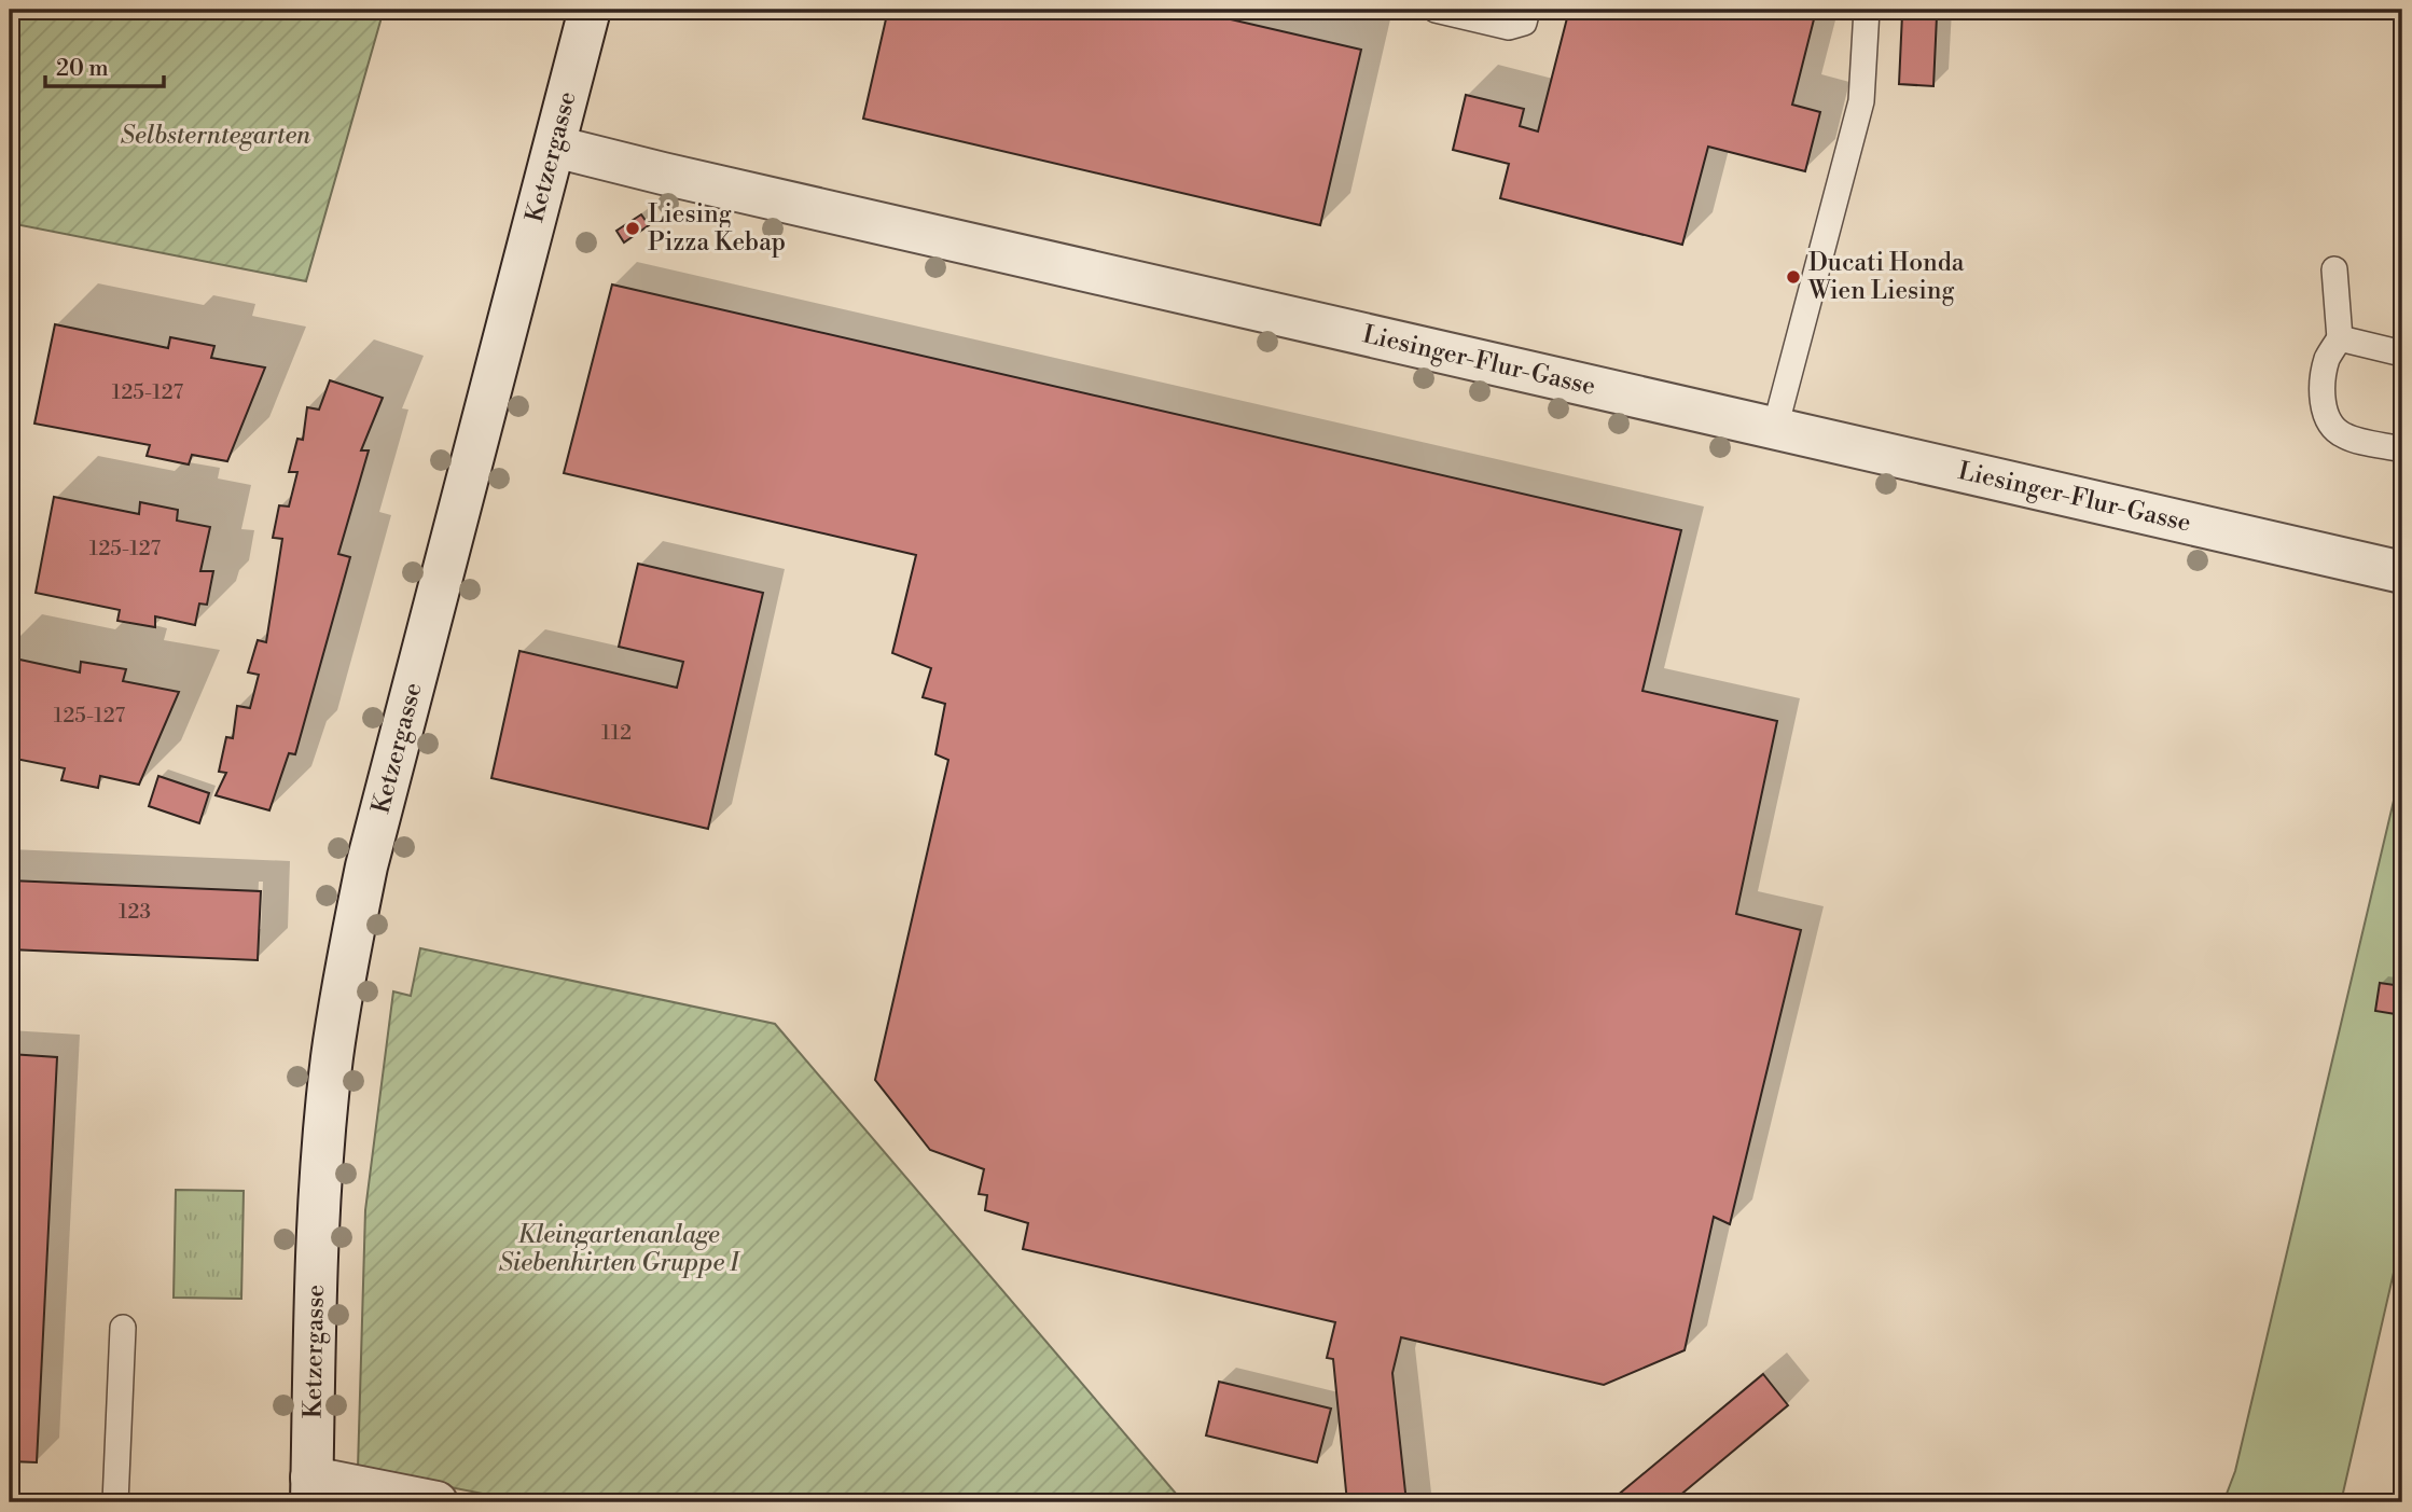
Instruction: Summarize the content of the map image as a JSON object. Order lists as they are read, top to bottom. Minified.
{"streets":{"street":["Ketzergasse","Liesinger-Flur-Gasse"]},"crossings":[["Ketzergasse","Liesinger-Flur-Gasse"]],"parks":["Selbsterntegarten","Kleingartenanlage Siebenhirten Gruppe I"],"places":["Liesing Pizza Kebap","Ducati Honda Wien Liesing"],"house_numbers":["125-127","125-127","125-127","112","123"],"scale_bar":"20 m"}
